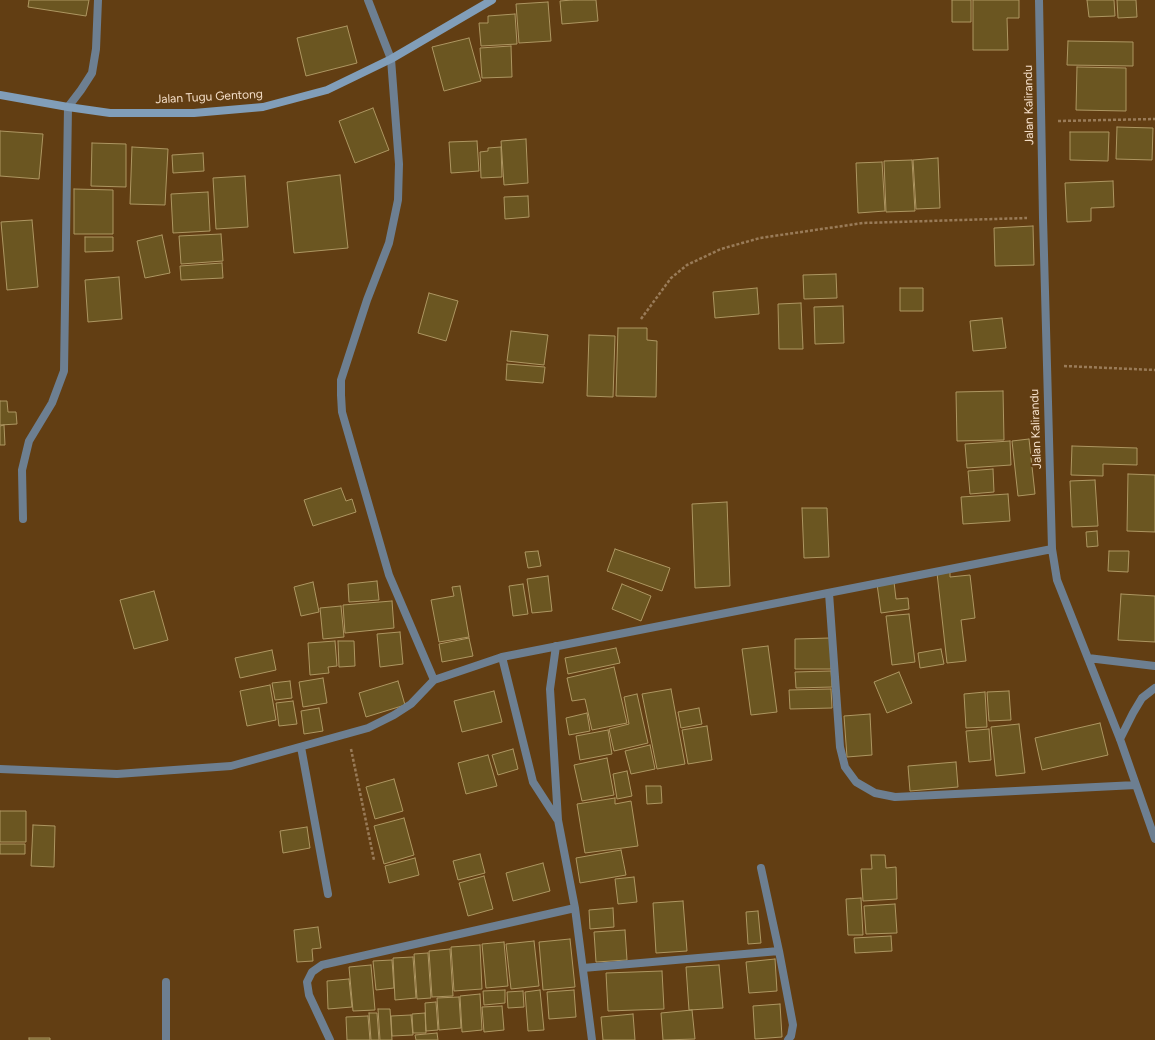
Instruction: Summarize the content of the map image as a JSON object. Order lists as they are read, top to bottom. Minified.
{"streets":{"main road":["Jalan Tugu Gentong"],"street":["Jalan Kalirandu"]}}
